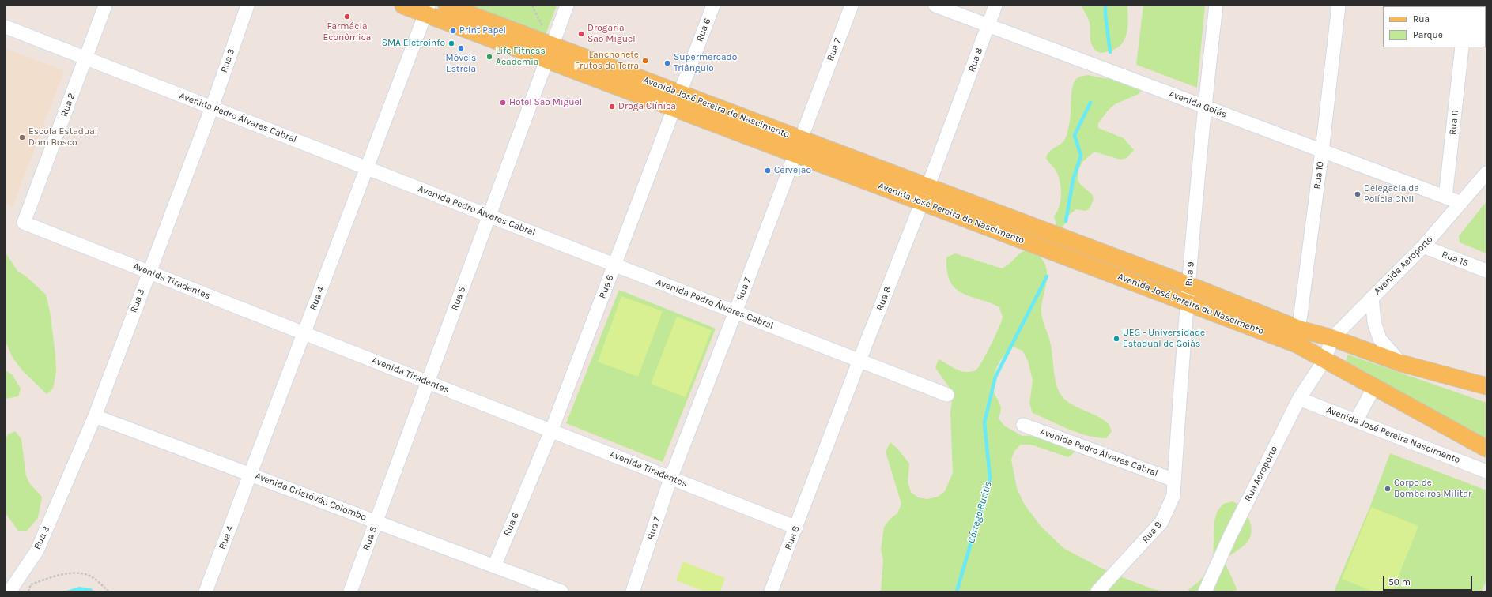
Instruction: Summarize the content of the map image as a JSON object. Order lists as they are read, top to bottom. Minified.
{"streets":{"main road":["Avenida José Pereira do Nascimento"],"street":["Rua 6","Rua 7","Rua 8","Rua 3","Avenida Goiás","Rua 2","Avenida Pedro Álvares Cabral","Rua 11","Rua 10","Rua 15","Avenida Aeroporto","Rua 9","Avenida Tiradentes","Rua 4","Rua 5","Avenida José Pereira Nascimento","Rua Aeroporto","Avenida Cristóvão Colombo"]},"crossings":[["Rua 6","Avenida José Pereira do Nascimento"],["Rua 6","Avenida Pedro Álvares Cabral"],["Rua 6","Avenida Tiradentes"],["Rua 6","Avenida Cristóvão Colombo"],["Rua 7","Avenida José Pereira do Nascimento"],["Rua 7","Avenida Pedro Álvares Cabral"],["Rua 7","Avenida Tiradentes"],["Rua 8","Avenida Goiás"],["Rua 8","Avenida José Pereira do Nascimento"],["Rua 8","Avenida Pedro Álvares Cabral"],["Rua 8","Avenida Tiradentes"],["Rua 3","Avenida Pedro Álvares Cabral"],["Rua 3","Avenida Tiradentes"],["Rua 3","Avenida Cristóvão Colombo"],["Avenida Goiás","Rua 11"],["Avenida Goiás","Rua 10"],["Avenida Goiás","Avenida Aeroporto"],["Avenida Goiás","Rua 9"],["Rua 2","Avenida Pedro Álvares Cabral"],["Rua 2","Avenida Tiradentes"],["Avenida José Pereira do Nascimento","Rua 10"],["Avenida José Pereira do Nascimento","Avenida Aeroporto"],["Avenida José Pereira do Nascimento","Rua 9"],["Avenida José Pereira do Nascimento","Rua 4"],["Avenida José Pereira do Nascimento","Rua 5"],["Avenida José Pereira do Nascimento","Rua Aeroporto"],["Avenida Pedro Álvares Cabral","Rua 9"],["Avenida Pedro Álvares Cabral","Rua 4"],["Avenida Pedro Álvares Cabral","Rua 5"],["Rua 15","Avenida Aeroporto"],["Avenida Aeroporto","Rua Aeroporto"],["Avenida Tiradentes","Rua 4"],["Avenida Tiradentes","Rua 5"],["Rua 4","Avenida Cristóvão Colombo"],["Rua 5","Avenida Cristóvão Colombo"],["Avenida José Pereira Nascimento","Rua Aeroporto"]],"water":["Córrego Buritis"],"places":["Farmácia Econômica","Print Papel","Drogaria São Miguel","SMA Eletroinfo","Móveis Estrela","Life Fitness Academia","Lanchonete Frutos da Terra","Supermercado Triângulo","Hotel São Miguel","Droga Clínica","Escola Estadual Dom Bosco","Cervejão","Delegacia da Polícia Civil","UEG - Universidade Estadual de Goiás","Corpo de Bombeiros Militar"],"legend":["Rua","Parque"],"scale_bar":"50 m"}
